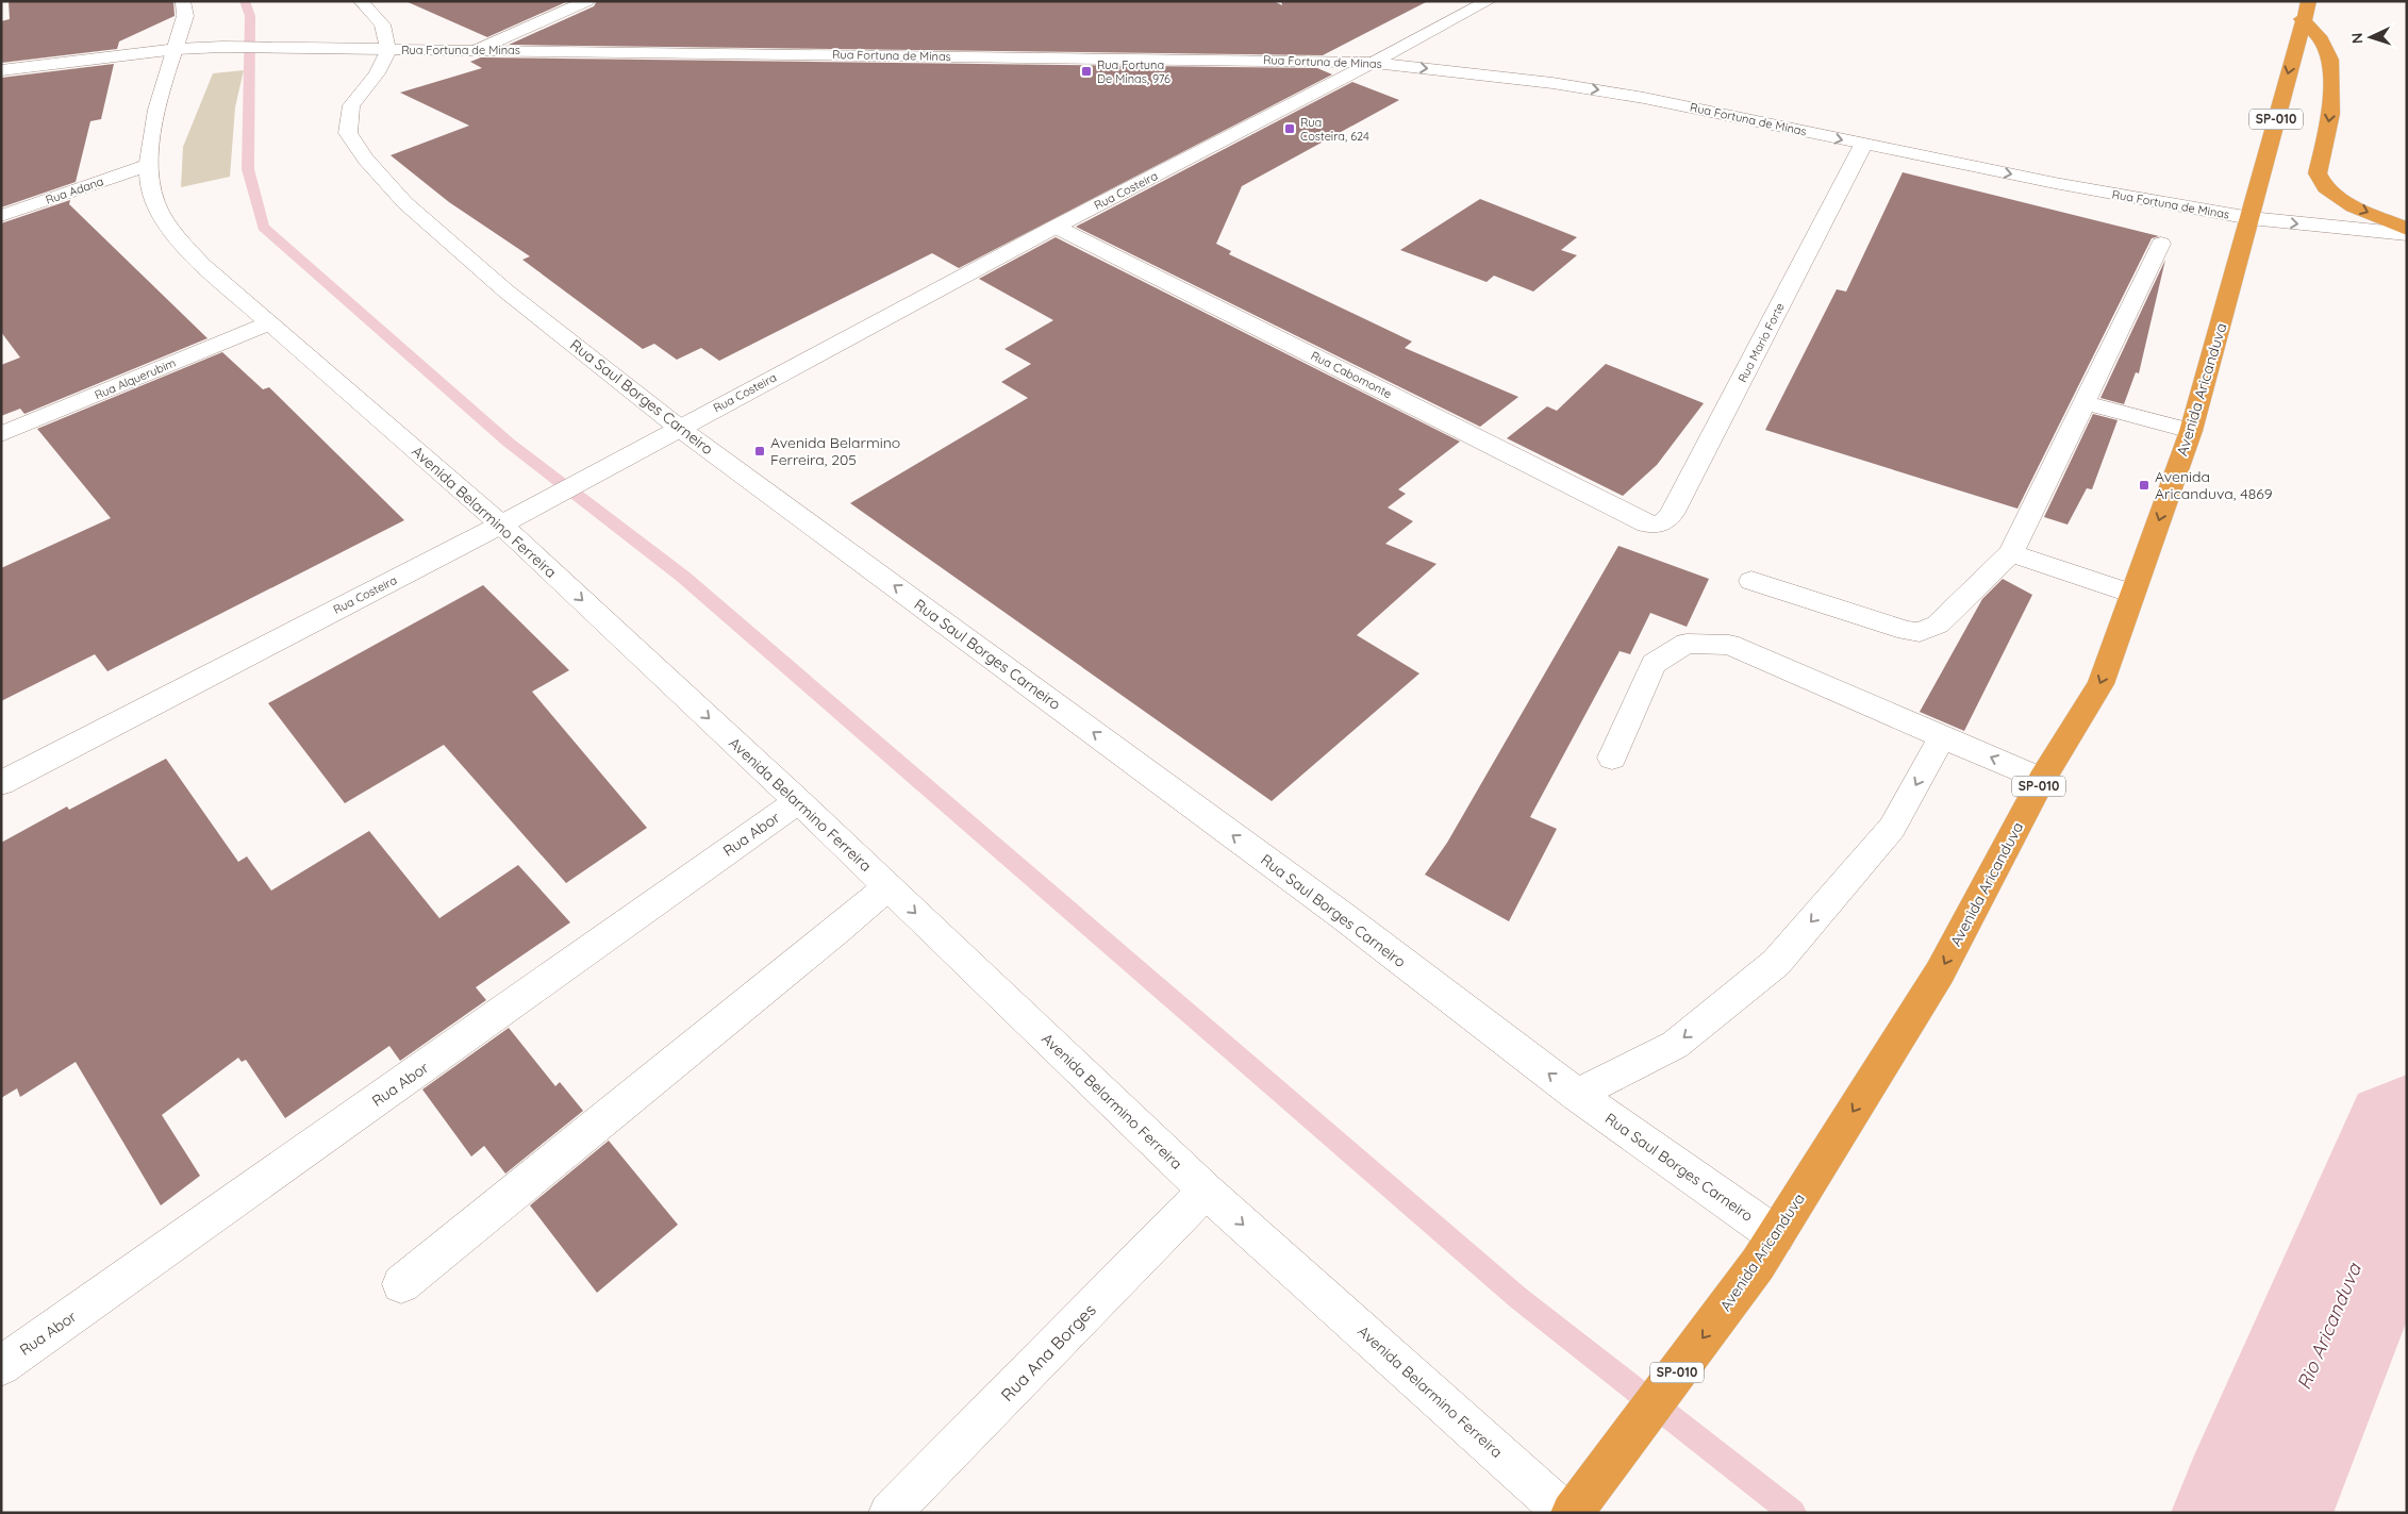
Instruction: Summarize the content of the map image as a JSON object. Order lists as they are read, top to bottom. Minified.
{"streets":{"highway":["SP-010","Avenida Aricanduva"],"street":["Rua Fortuna de Minas","Rua Adana","Rua Costeira","Rua Mario Forte","Rua Cabomonte","Rua Alquerubim","Rua Saul Borges Carneiro","Avenida Belarmino Ferreira","Rua Abor","Rua Ana Borges"]},"crossings":[["Rua Fortuna de Minas","Rua Costeira"],["Rua Fortuna de Minas","Rua Mario Forte"],["Rua Fortuna de Minas","Avenida Aricanduva"],["Rua Fortuna de Minas","Rua Saul Borges Carneiro"],["Rua Fortuna de Minas","Avenida Belarmino Ferreira"],["Rua Adana","Avenida Belarmino Ferreira"],["Rua Costeira","Rua Cabomonte"],["Rua Costeira","Rua Saul Borges Carneiro"],["Rua Costeira","Avenida Belarmino Ferreira"],["Rua Mario Forte","Rua Cabomonte"],["Rua Alquerubim","Avenida Belarmino Ferreira"],["Avenida Aricanduva","Rua Saul Borges Carneiro"],["Avenida Belarmino Ferreira","Rua Abor"],["Avenida Belarmino Ferreira","Rua Ana Borges"]],"one_way":["Rua Fortuna de Minas","Avenida Aricanduva","Rua Saul Borges Carneiro","Avenida Belarmino Ferreira"],"water":["Rio Aricanduva"],"places":{"transit":["Rua Fortuna De Minas, 976","Rua Costeira, 624","Avenida Belarmino Ferreira, 205","Avenida Aricanduva, 4869"]},"north":"left"}
